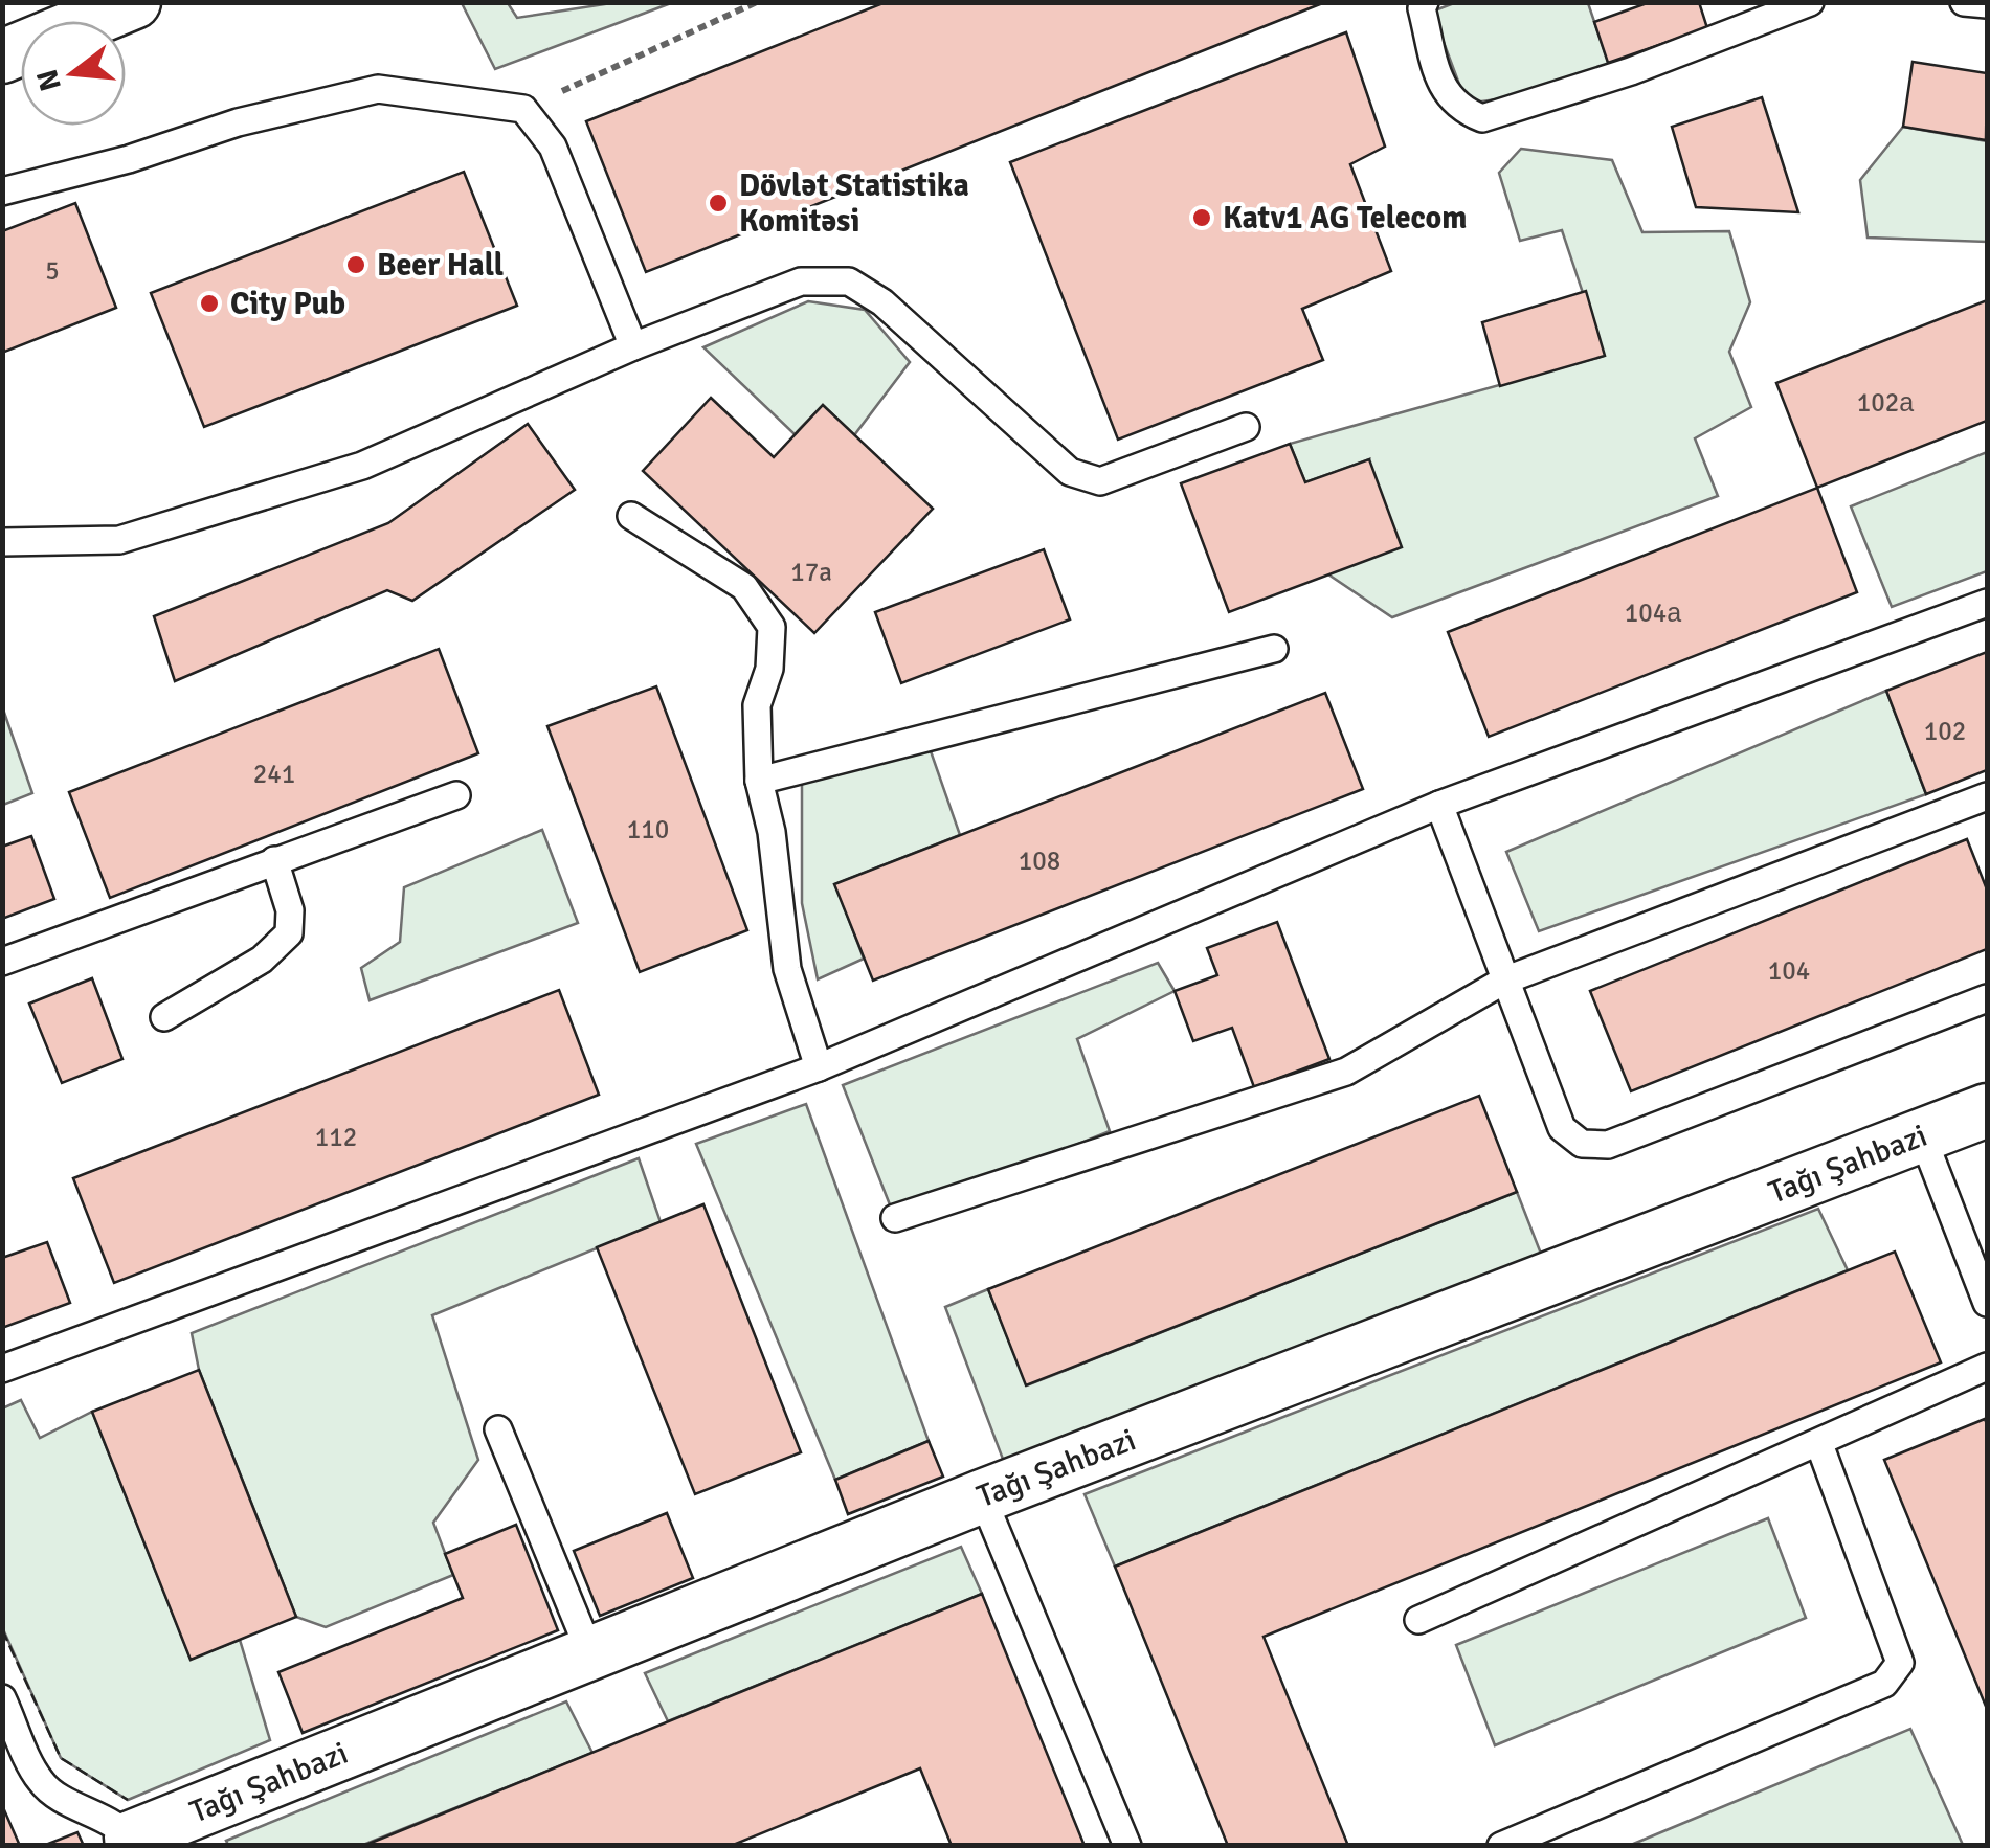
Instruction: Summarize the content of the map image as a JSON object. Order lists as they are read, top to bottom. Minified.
{"streets":{"street":["Tağı Şahbazi"]},"places":["Dövlət Statistika Komitəsi","Katv1 AG Telecom","Beer Hall","City Pub"],"house_numbers":["5","102а","17a","104а","102","241","110","108","104","112"],"north":"left"}
